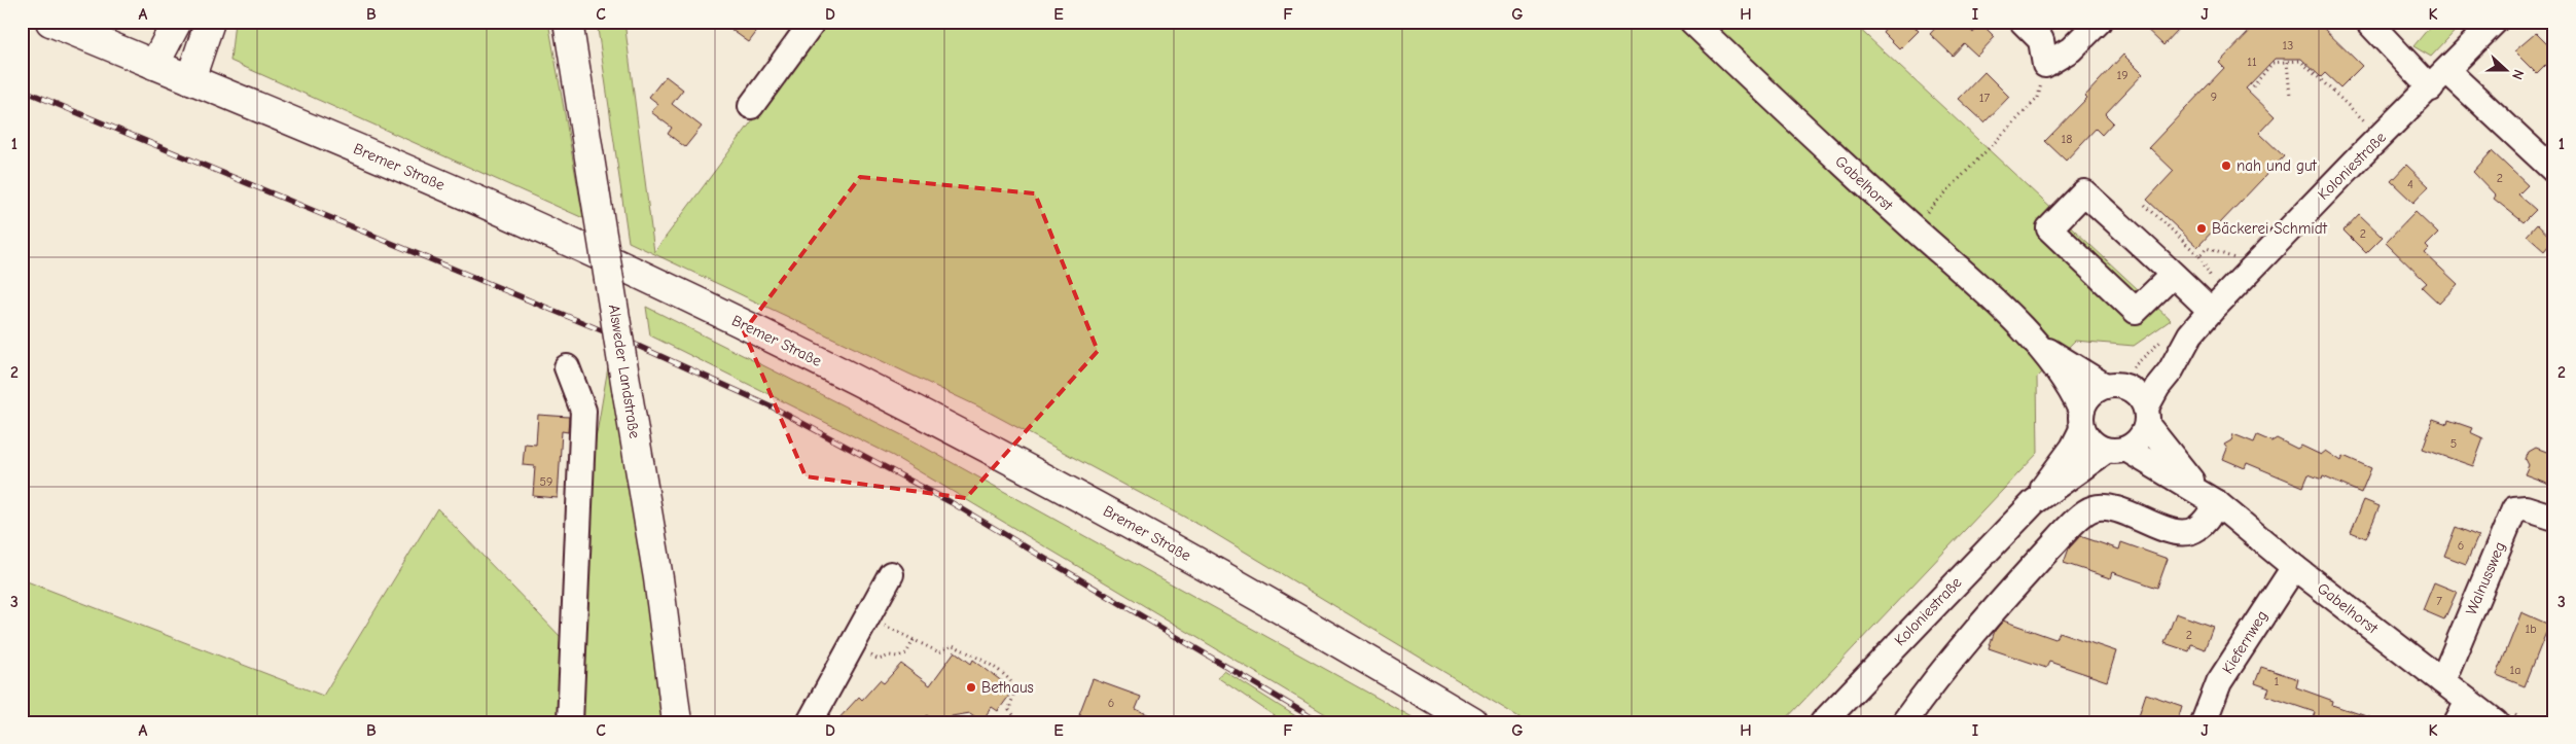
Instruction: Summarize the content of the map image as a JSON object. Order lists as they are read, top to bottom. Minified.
{"streets":{"main road":["Bremer Straße","Alsweder Landstraße"],"street":["Koloniestraße","Gabelhorst","Walnussweg","Kiefernweg"]},"crossings":[["Koloniestraße","Gabelhorst"],["Gabelhorst","Walnussweg"],["Gabelhorst","Kiefernweg"]],"places":["nah und gut","Bäckerei Schmidt","Bethaus"],"house_numbers":["13","11","19","9","17","18","2","4","2","5","59","6","7","1b","2","1a","1","6"],"north":"right","grid":{"columns":["A","B","C","D","E","F","G","H","I","J","K"],"rows":["1","2","3"]}}
